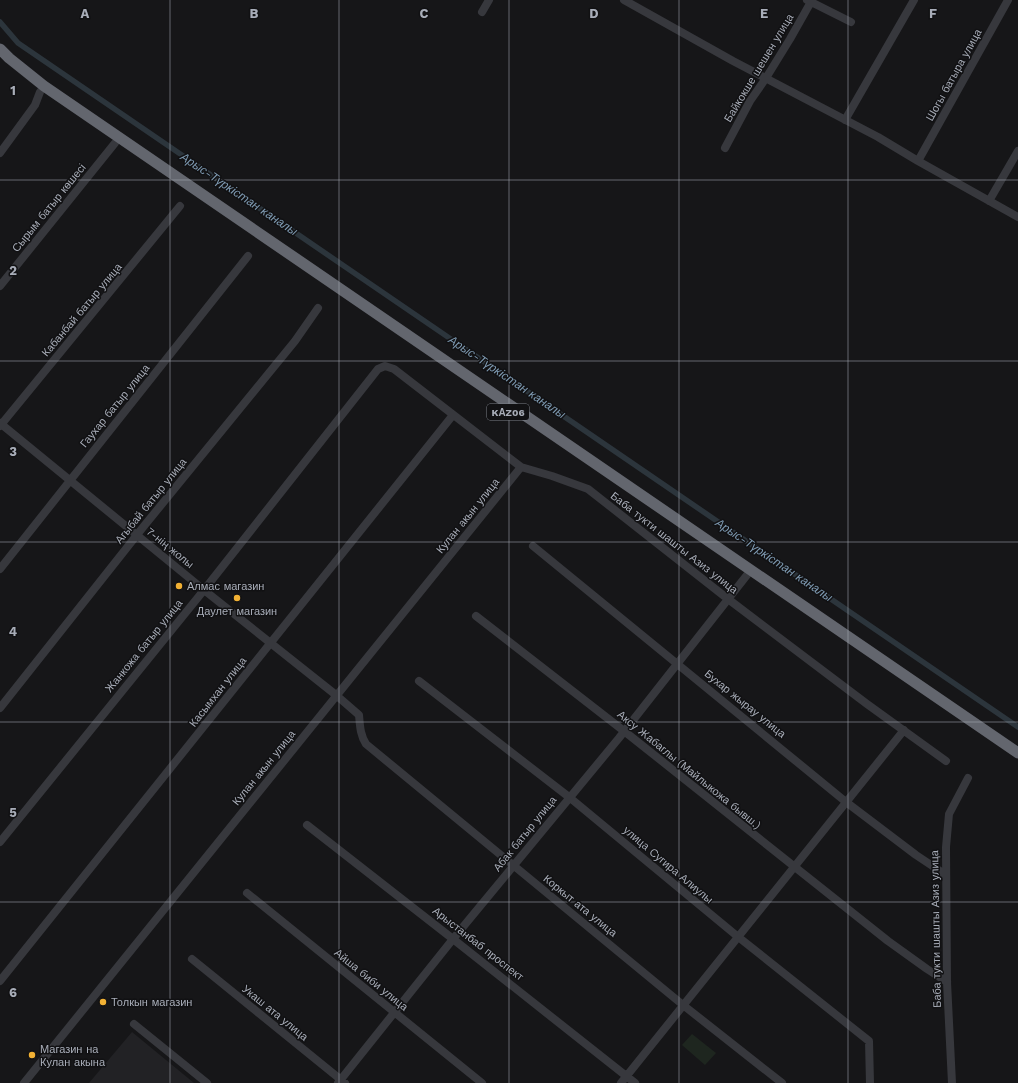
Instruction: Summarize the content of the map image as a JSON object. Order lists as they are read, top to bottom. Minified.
{"streets":{"highway":["KАZ06"],"street":["Байкокше шешен улица","Шогы батыра улица","Сырым батыр көшесі","Кабанбай батыр улица","Гаухар батыр улица","Агыбай батыр улица","Кулан акын улица","Баба тукти шашты Азиз улица","7-нің жолы","Жанкожа батыр улица","Касымхан улица","Бухар жырау улица","Аксу Жабаглы (Майлыкожа бывш.)","Абак батыр улица","улица Сугира Алиулы","Коркыт ата улица","Арыстанбаб проспект","Айша биби улица","Укаш ата улица"]},"crossings":[["Сырым батыр көшесі","KАZ06"],["Кабанбай батыр улица","7-нің жолы"],["Гаухар батыр улица","7-нің жолы"],["KАZ06","Абак батыр улица"],["Агыбай батыр улица","7-нің жолы"],["Кулан акын улица","Баба тукти шашты Азиз улица"],["Кулан акын улица","7-нің жолы"],["Баба тукти шашты Азиз улица","Жанкожа батыр улица"],["Баба тукти шашты Азиз улица","Касымхан улица"],["Баба тукти шашты Азиз улица","Бухар жырау улица"],["Баба тукти шашты Азиз улица","Аксу Жабаглы (Майлыкожа бывш.)"],["Баба тукти шашты Азиз улица","Абак батыр улица"],["7-нің жолы","Жанкожа батыр улица"],["7-нің жолы","Касымхан улица"],["7-нің жолы","Коркыт ата улица"],["Бухар жырау улица","Абак батыр улица"],["Аксу Жабаглы (Майлыкожа бывш.)","Абак батыр улица"],["Абак батыр улица","улица Сугира Алиулы"],["Абак батыр улица","Коркыт ата улица"],["Абак батыр улица","Арыстанбаб проспект"],["Абак батыр улица","Айша биби улица"],["Абак батыр улица","Укаш ата улица"]],"water":["Арыс-Түркістан каналы"],"places":["Алмас магазин","Даулет магазин","Толкын магазин","Магазин на Кулан акына"],"grid":{"columns":["A","B","C","D","E","F"],"rows":["1","2","3","4","5","6"]}}
